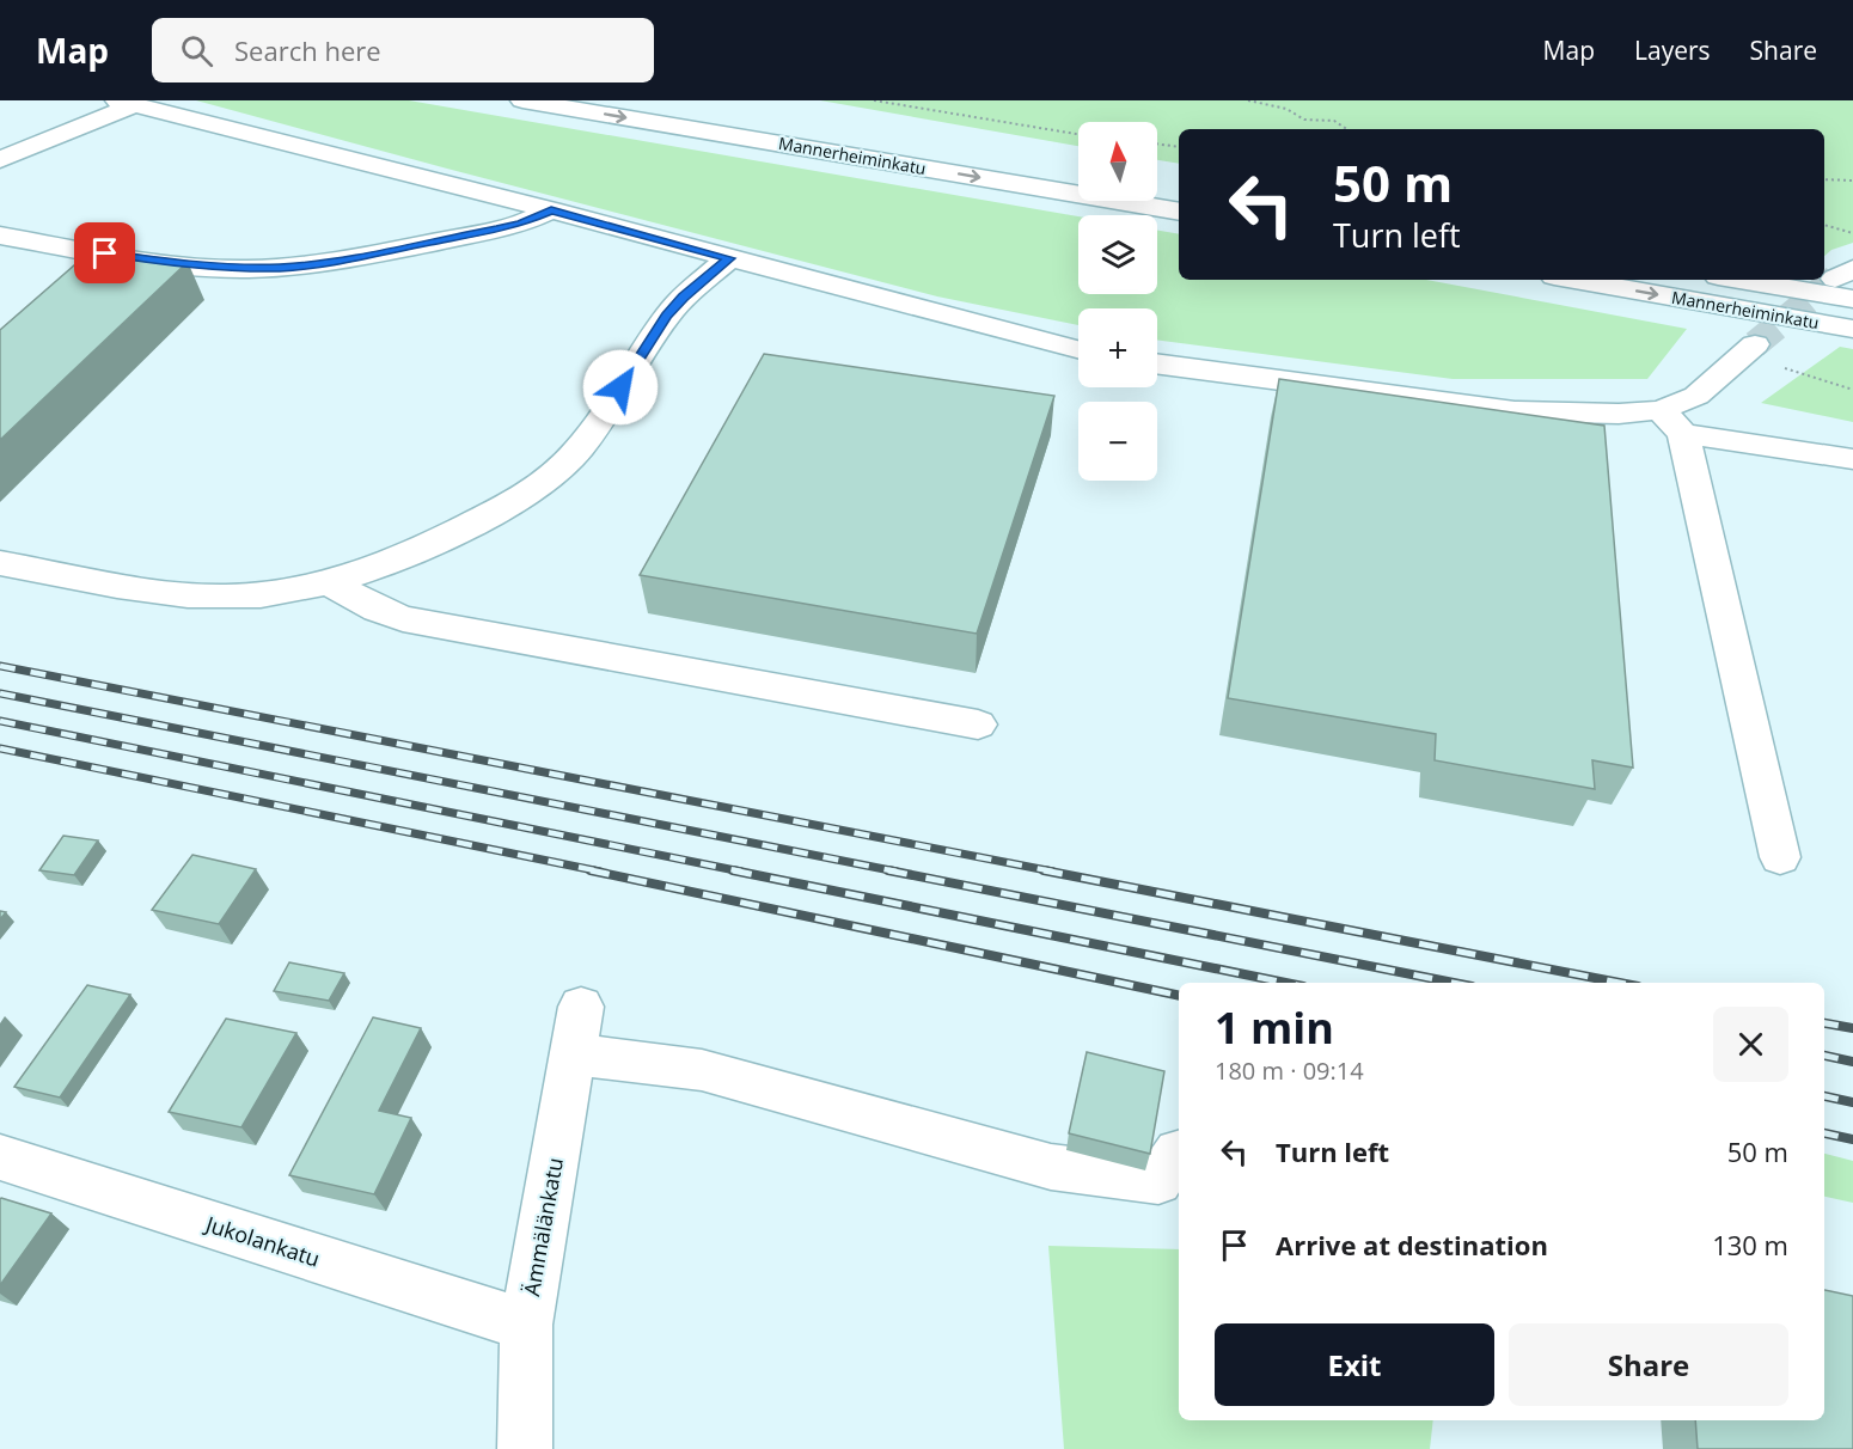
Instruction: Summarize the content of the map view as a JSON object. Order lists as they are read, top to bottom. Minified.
{"streets":{"main road":["Mannerheiminkatu","Ämmälänkatu","Jukolankatu"]},"crossings":[["Ämmälänkatu","Jukolankatu"]],"north":"top","page":{"header":"Map","search":"Search here","nav":["Map","Layers","Share"],"map_buttons":["+","−"],"turn":["50 m","Turn left"],"heading":["1 min","180 m · 09:14"],"list":[{"name":"Turn left","value":"50 m"},{"name":"Arrive at destination","value":"130 m"}],"buttons":["Exit","Share"]}}
